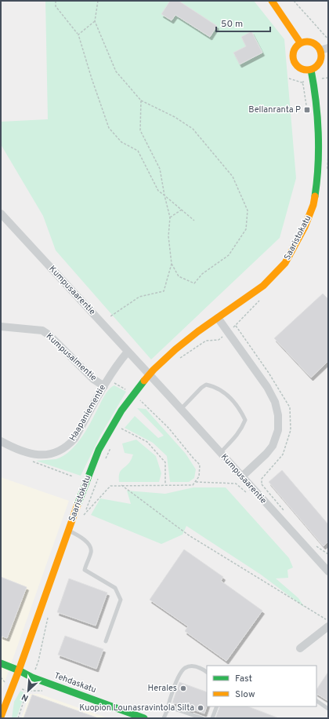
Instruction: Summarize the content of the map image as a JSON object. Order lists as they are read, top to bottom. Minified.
{"streets":{"main road":["Saaristokatu","Tehdaskatu"],"street":["Kumpusaarentie","Kumpusalmentie","Haapaniementie"]},"crossings":[["Saaristokatu","Tehdaskatu"],["Kumpusaarentie","Haapaniementie"],["Kumpusalmentie","Haapaniementie"]],"places":{"transit":["Bellanranta P"],"other":["Herales","Kuopion Lounasravintola Silta"]},"legend":["Fast","Slow"],"scale_bar":"50 m","north":"bottom left"}
